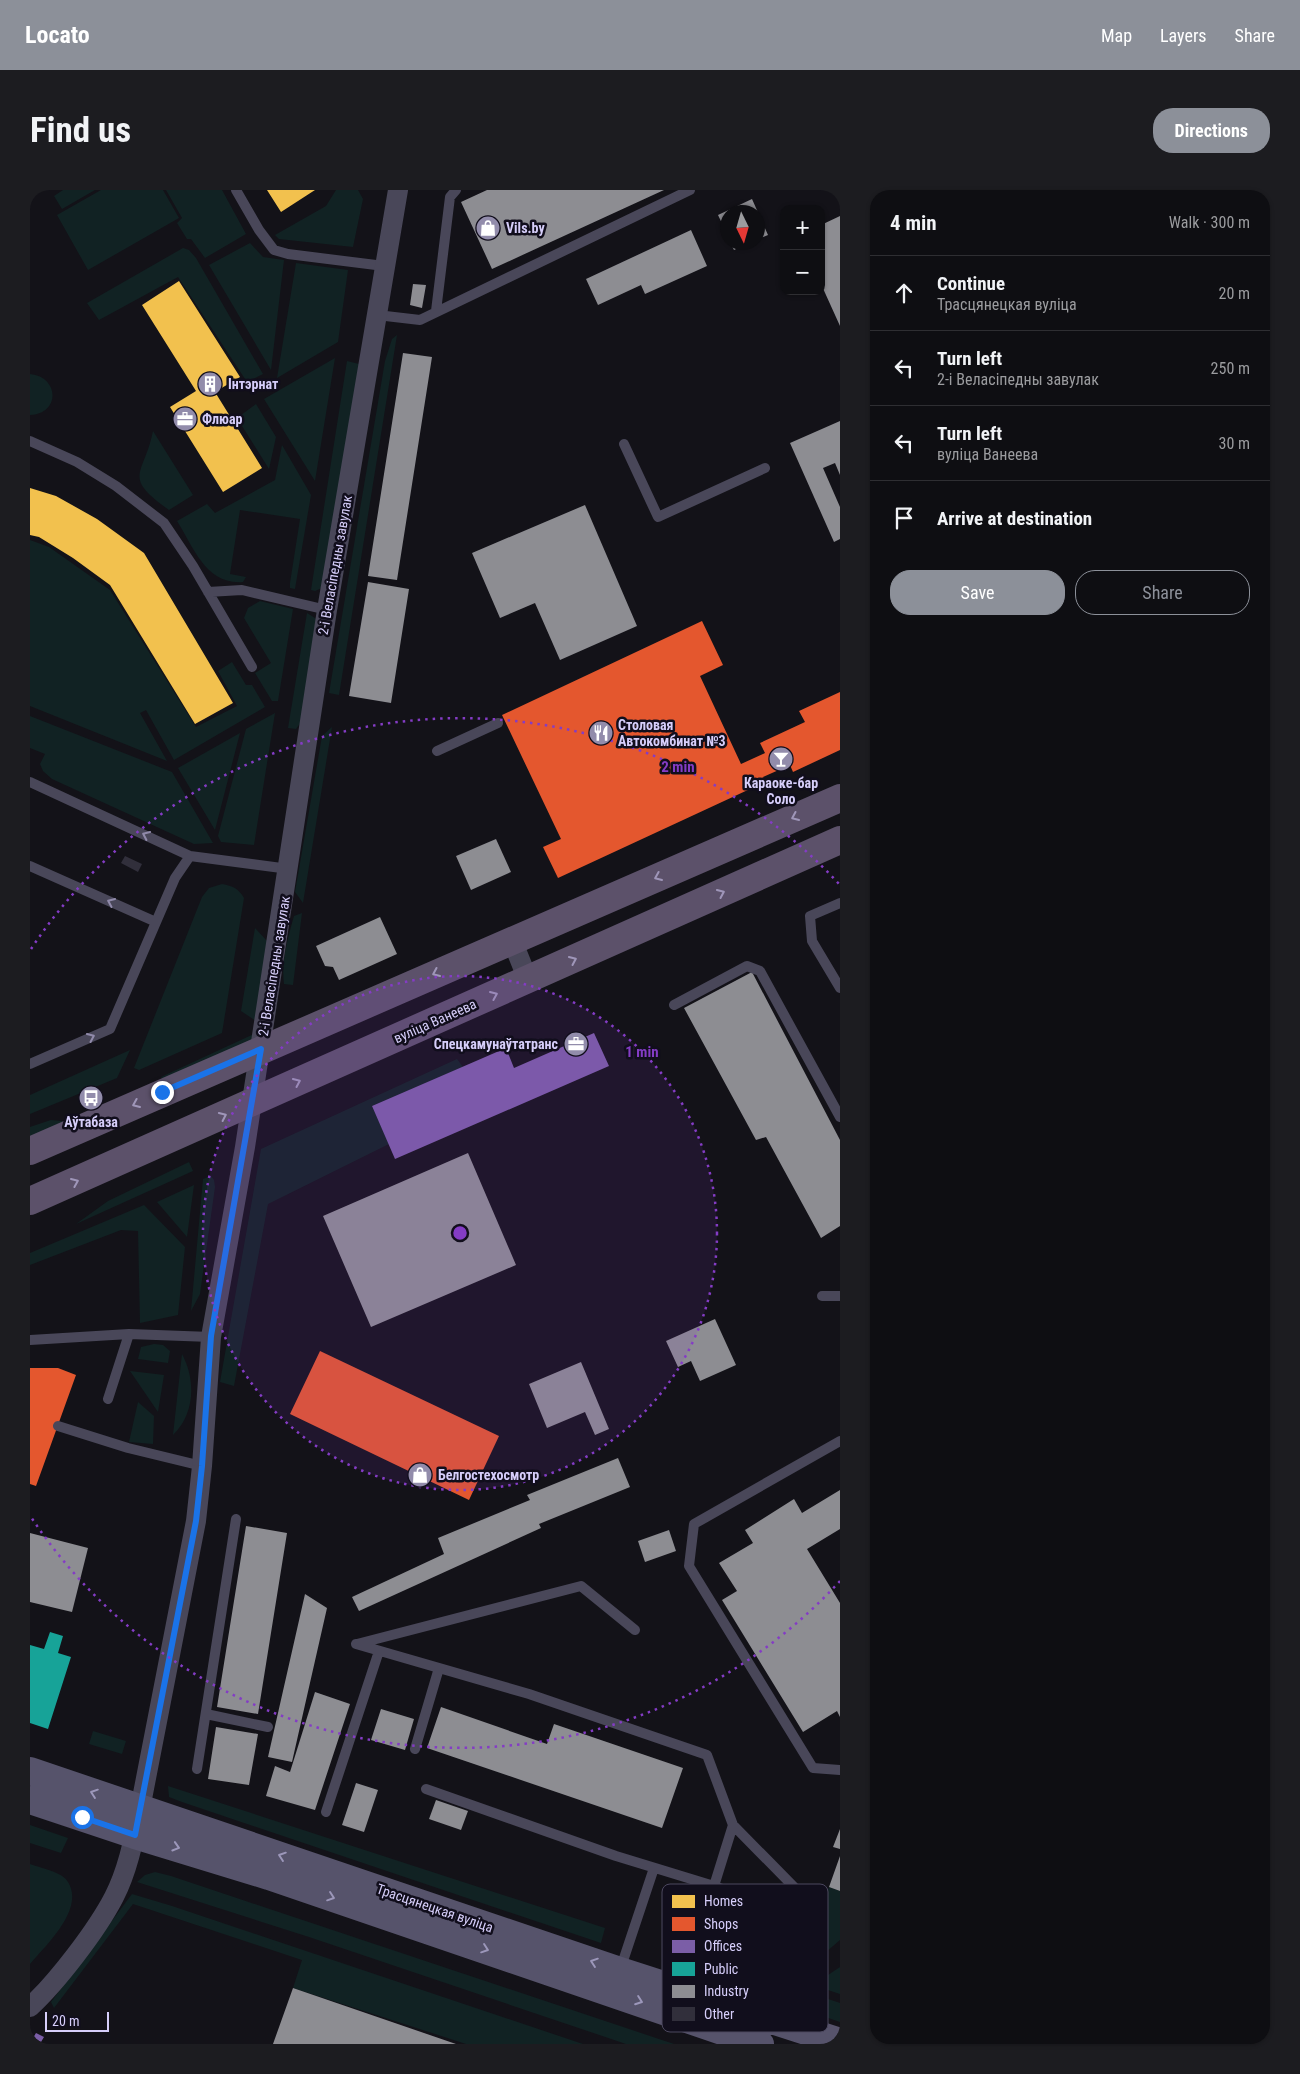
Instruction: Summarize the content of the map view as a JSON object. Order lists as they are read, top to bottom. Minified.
{"streets":{"main road":["вуліца Ванеева","Трасцянецкая вуліца"],"street":["2-і Веласіпедны завулак"]},"crossings":[["2-і Веласіпедны завулак","вуліца Ванеева"],["2-і Веласіпедны завулак","Трасцянецкая вуліца"]],"places":{"shop":["Vils.by","Белгостехосмотр"],"building":["Інтэрнат"],"office":["Флюар","Спецкамунаўтатранс"],"restaurant":["Столовая Автокомбинат №3"],"bar":["Караоке-бар Соло"],"bus stop":["Аўтабаза"]},"legend":["Homes","Shops","Offices","Public","Industry","Other"],"scale_bar":"20 m","north":"bottom","page":{"header":"Locato","nav":["Map","Layers","Share"],"buttons":["Directions",["Save","Share"]],"title":"Find us","heading":["4 min","Walk · 300 m"],"map_buttons":["+","−"],"list":[["Continue","Трасцянецкая вуліца","20 m"],["Turn left","2-і Веласіпедны завулак","250 m"],["Turn left","вуліца Ванеева","30 m"],"Arrive at destination"],"scale":"20 m"},"rings":["2 min","1 min"]}
